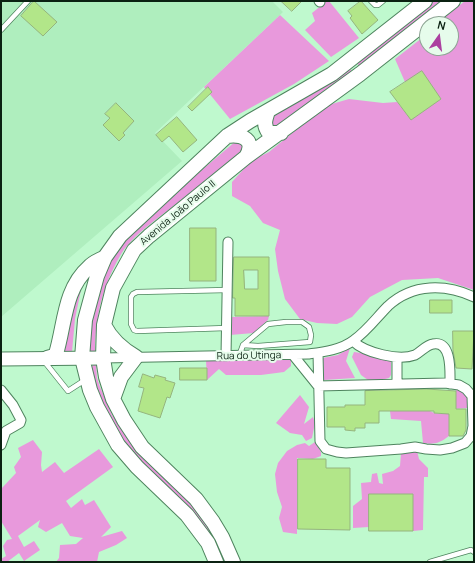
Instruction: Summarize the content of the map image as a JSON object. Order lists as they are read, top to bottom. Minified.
{"streets":{"main road":["Avenida João Paulo II"],"street":["Rua do Utinga"]},"crossings":[["Avenida João Paulo II","Rua do Utinga"]],"north":"top"}
